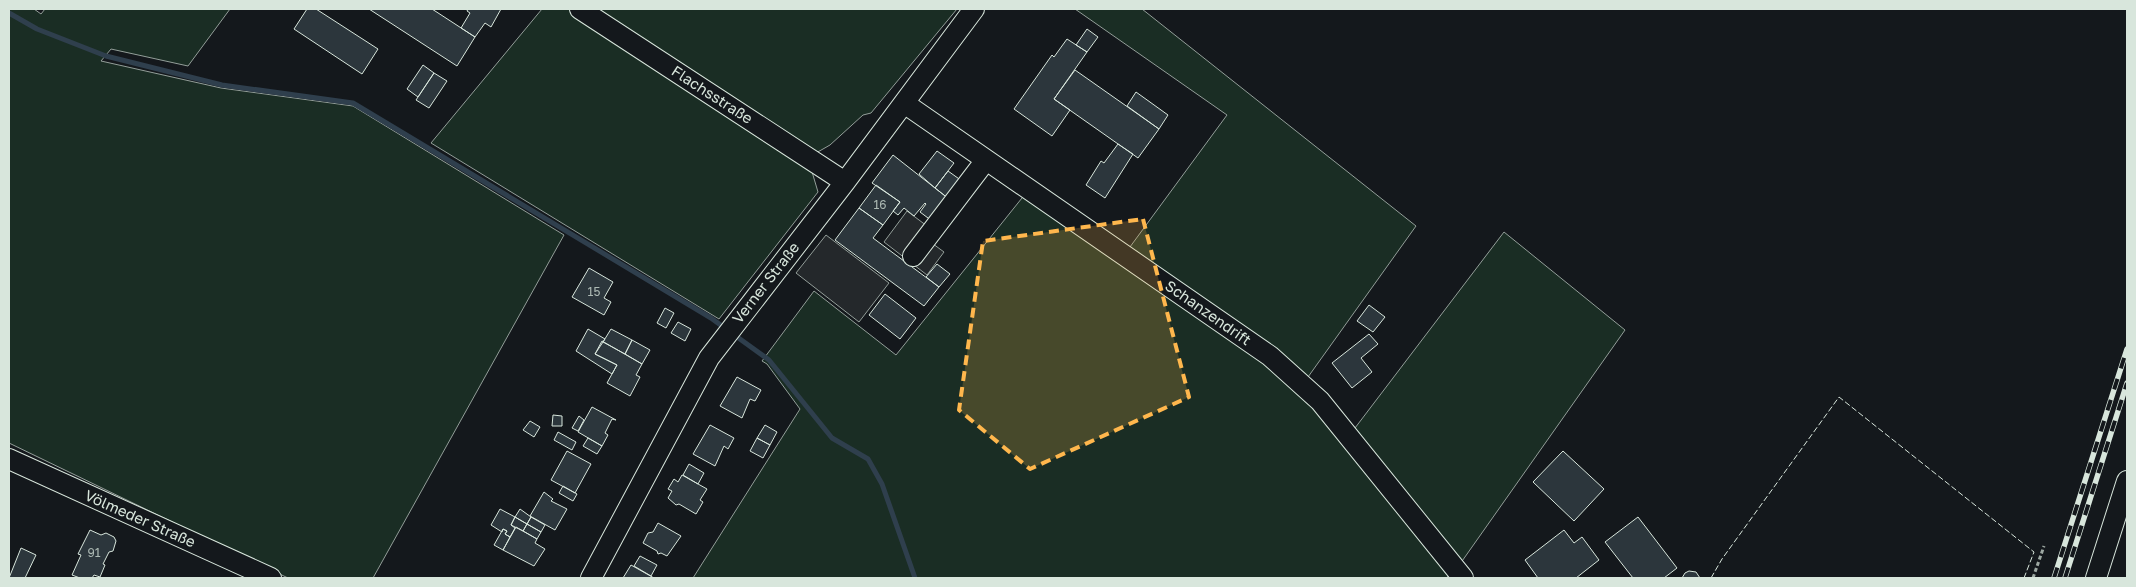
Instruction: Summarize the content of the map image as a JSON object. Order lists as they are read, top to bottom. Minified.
{"streets":{"street":["Flachsstraße","Verner Straße","Schanzendrift","Völmeder Straße"]},"crossings":[["Flachsstraße","Verner Straße"],["Verner Straße","Schanzendrift"]],"house_numbers":["16","15","91"]}
